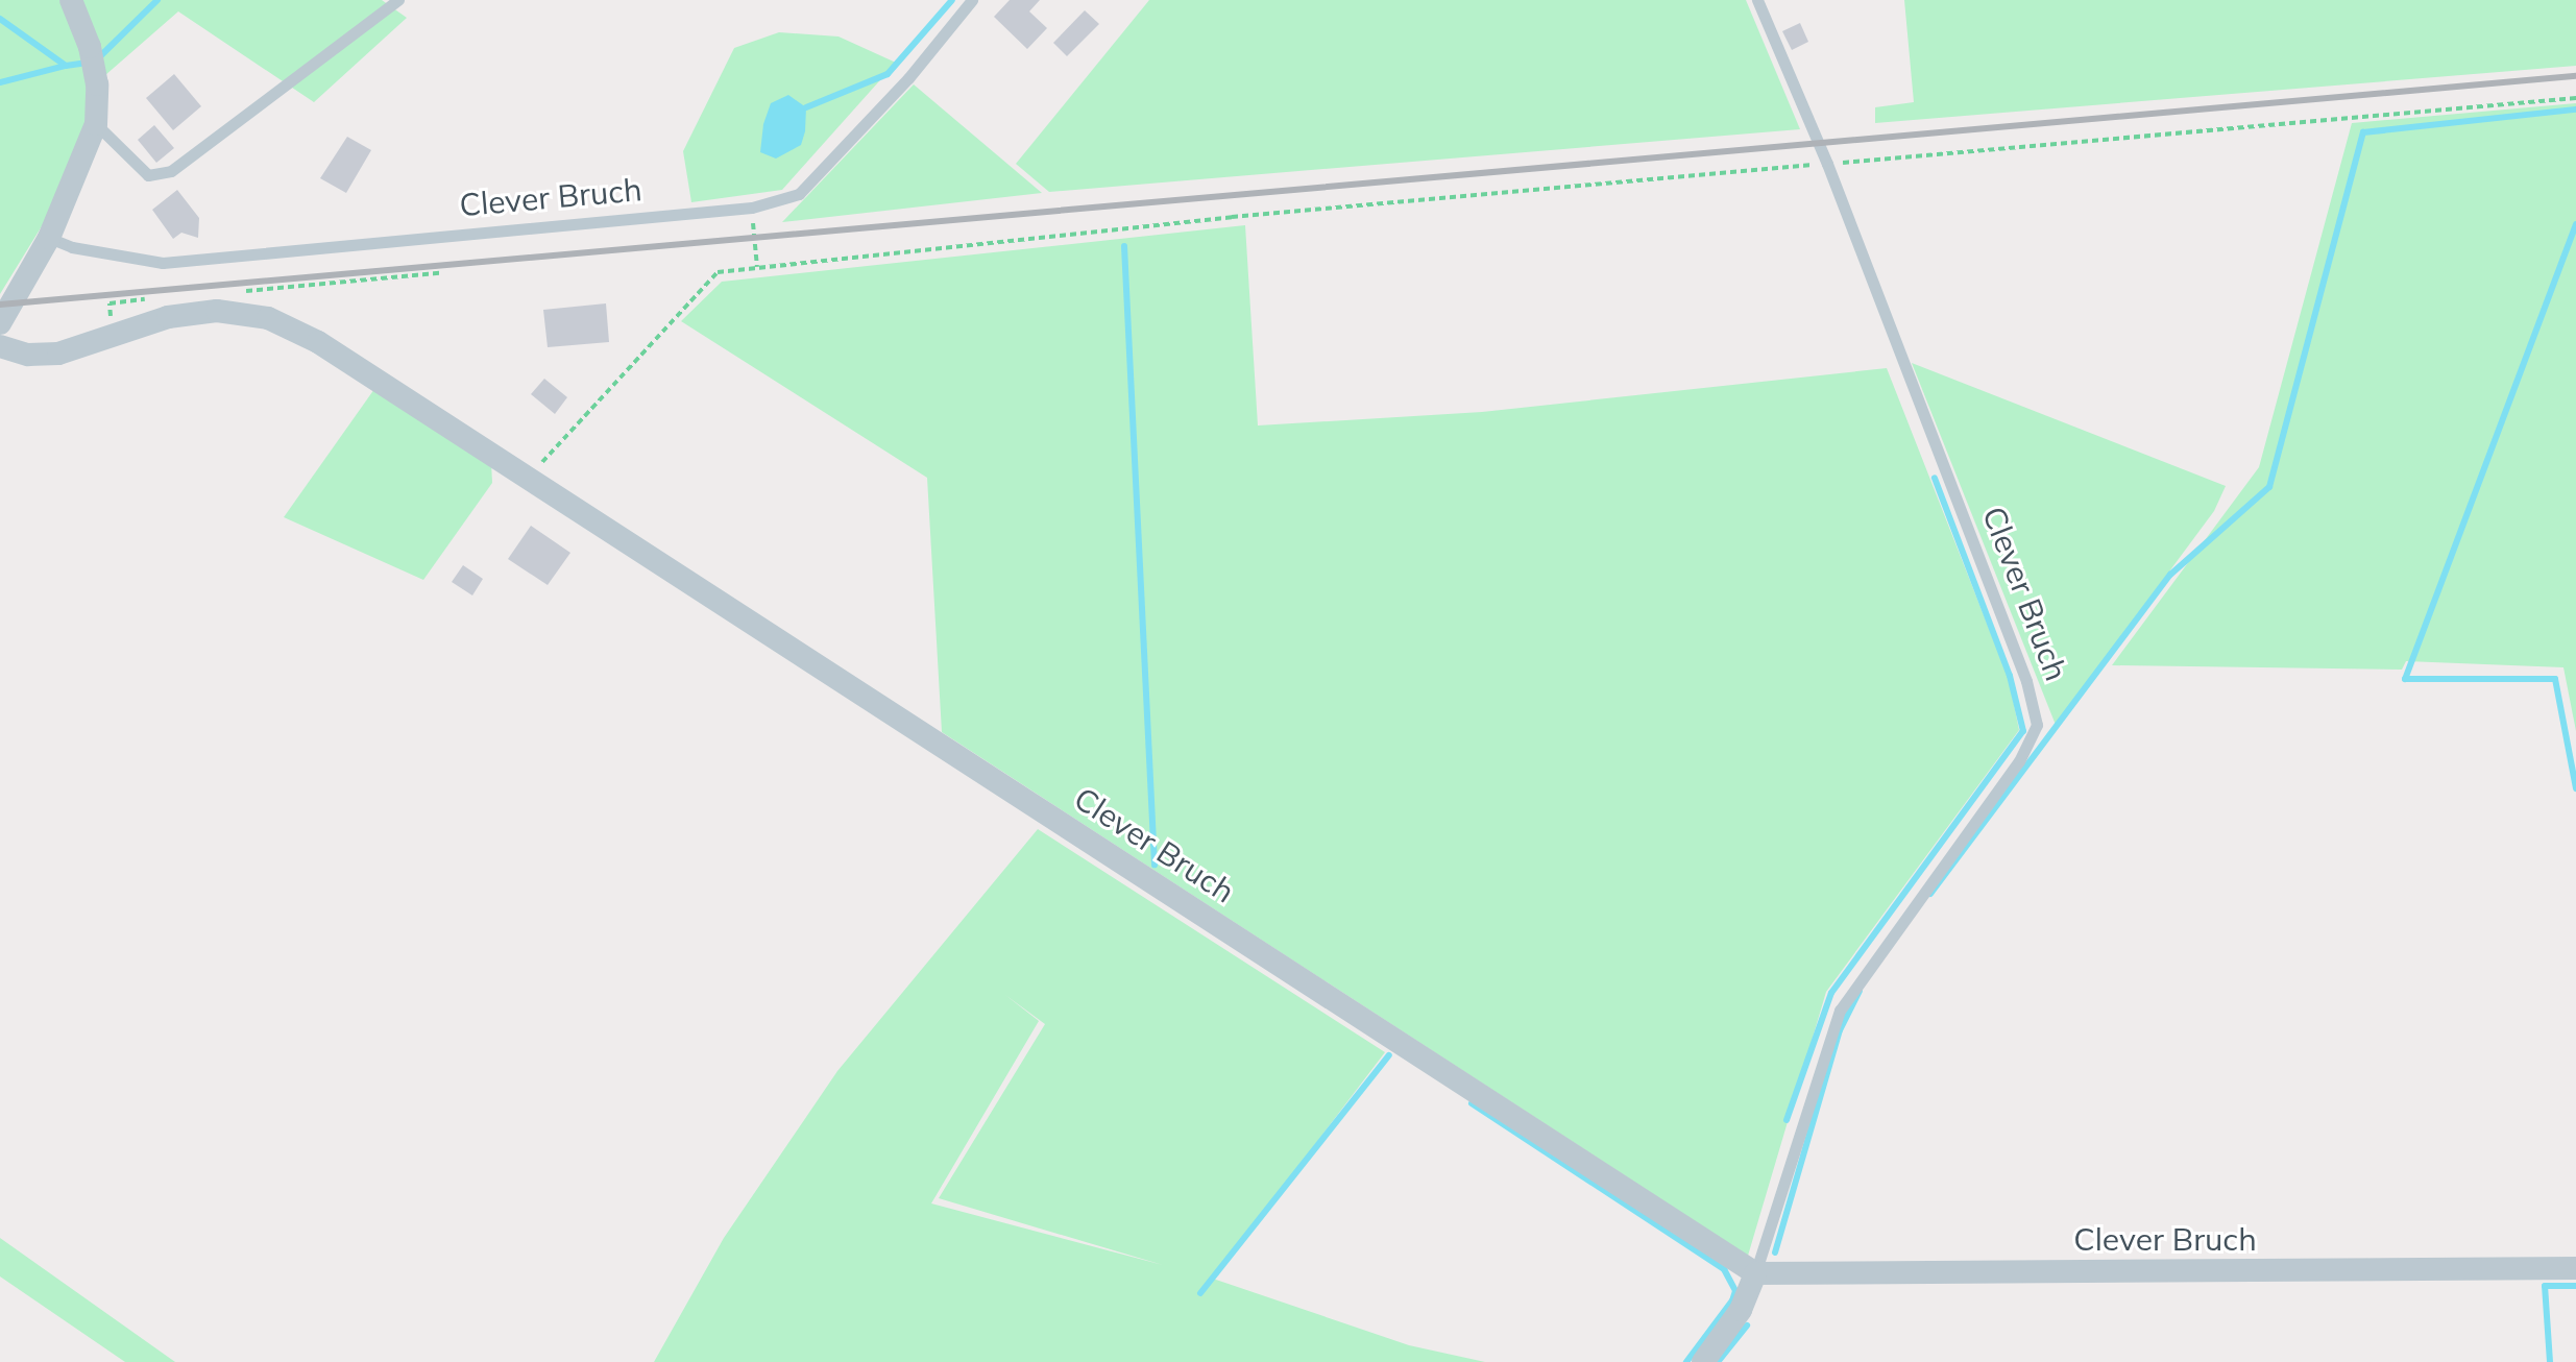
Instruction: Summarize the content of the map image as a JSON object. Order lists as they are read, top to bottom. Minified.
{"streets":{"street":["Clever Bruch"]}}
